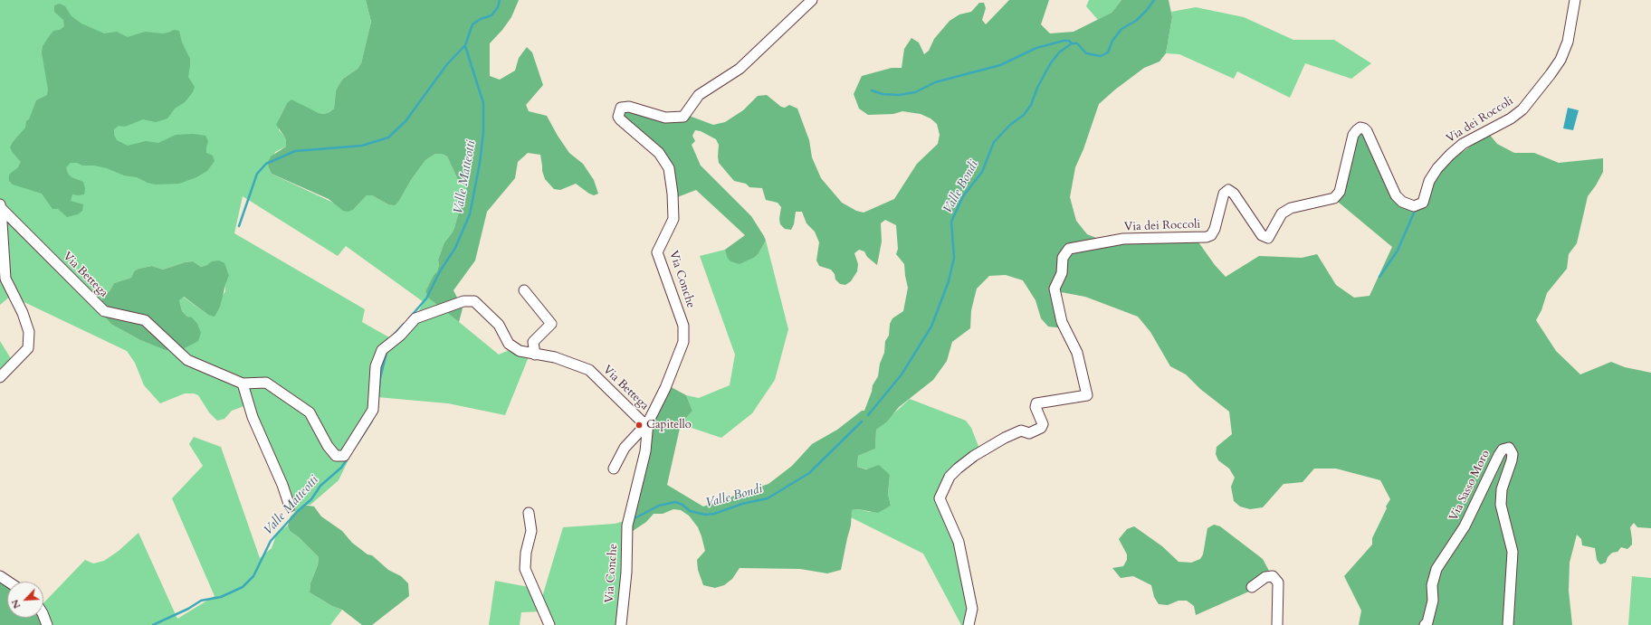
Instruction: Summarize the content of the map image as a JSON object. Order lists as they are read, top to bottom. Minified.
{"streets":{"street":["Via dei Roccoli","Via Bettega","Via Conche","Via Sasso Moro"]},"crossings":[["Via Bettega","Via Conche"]],"water":["Valle Matteotti","Valle Bondi"],"places":["Capitello"],"north":"bottom left"}
